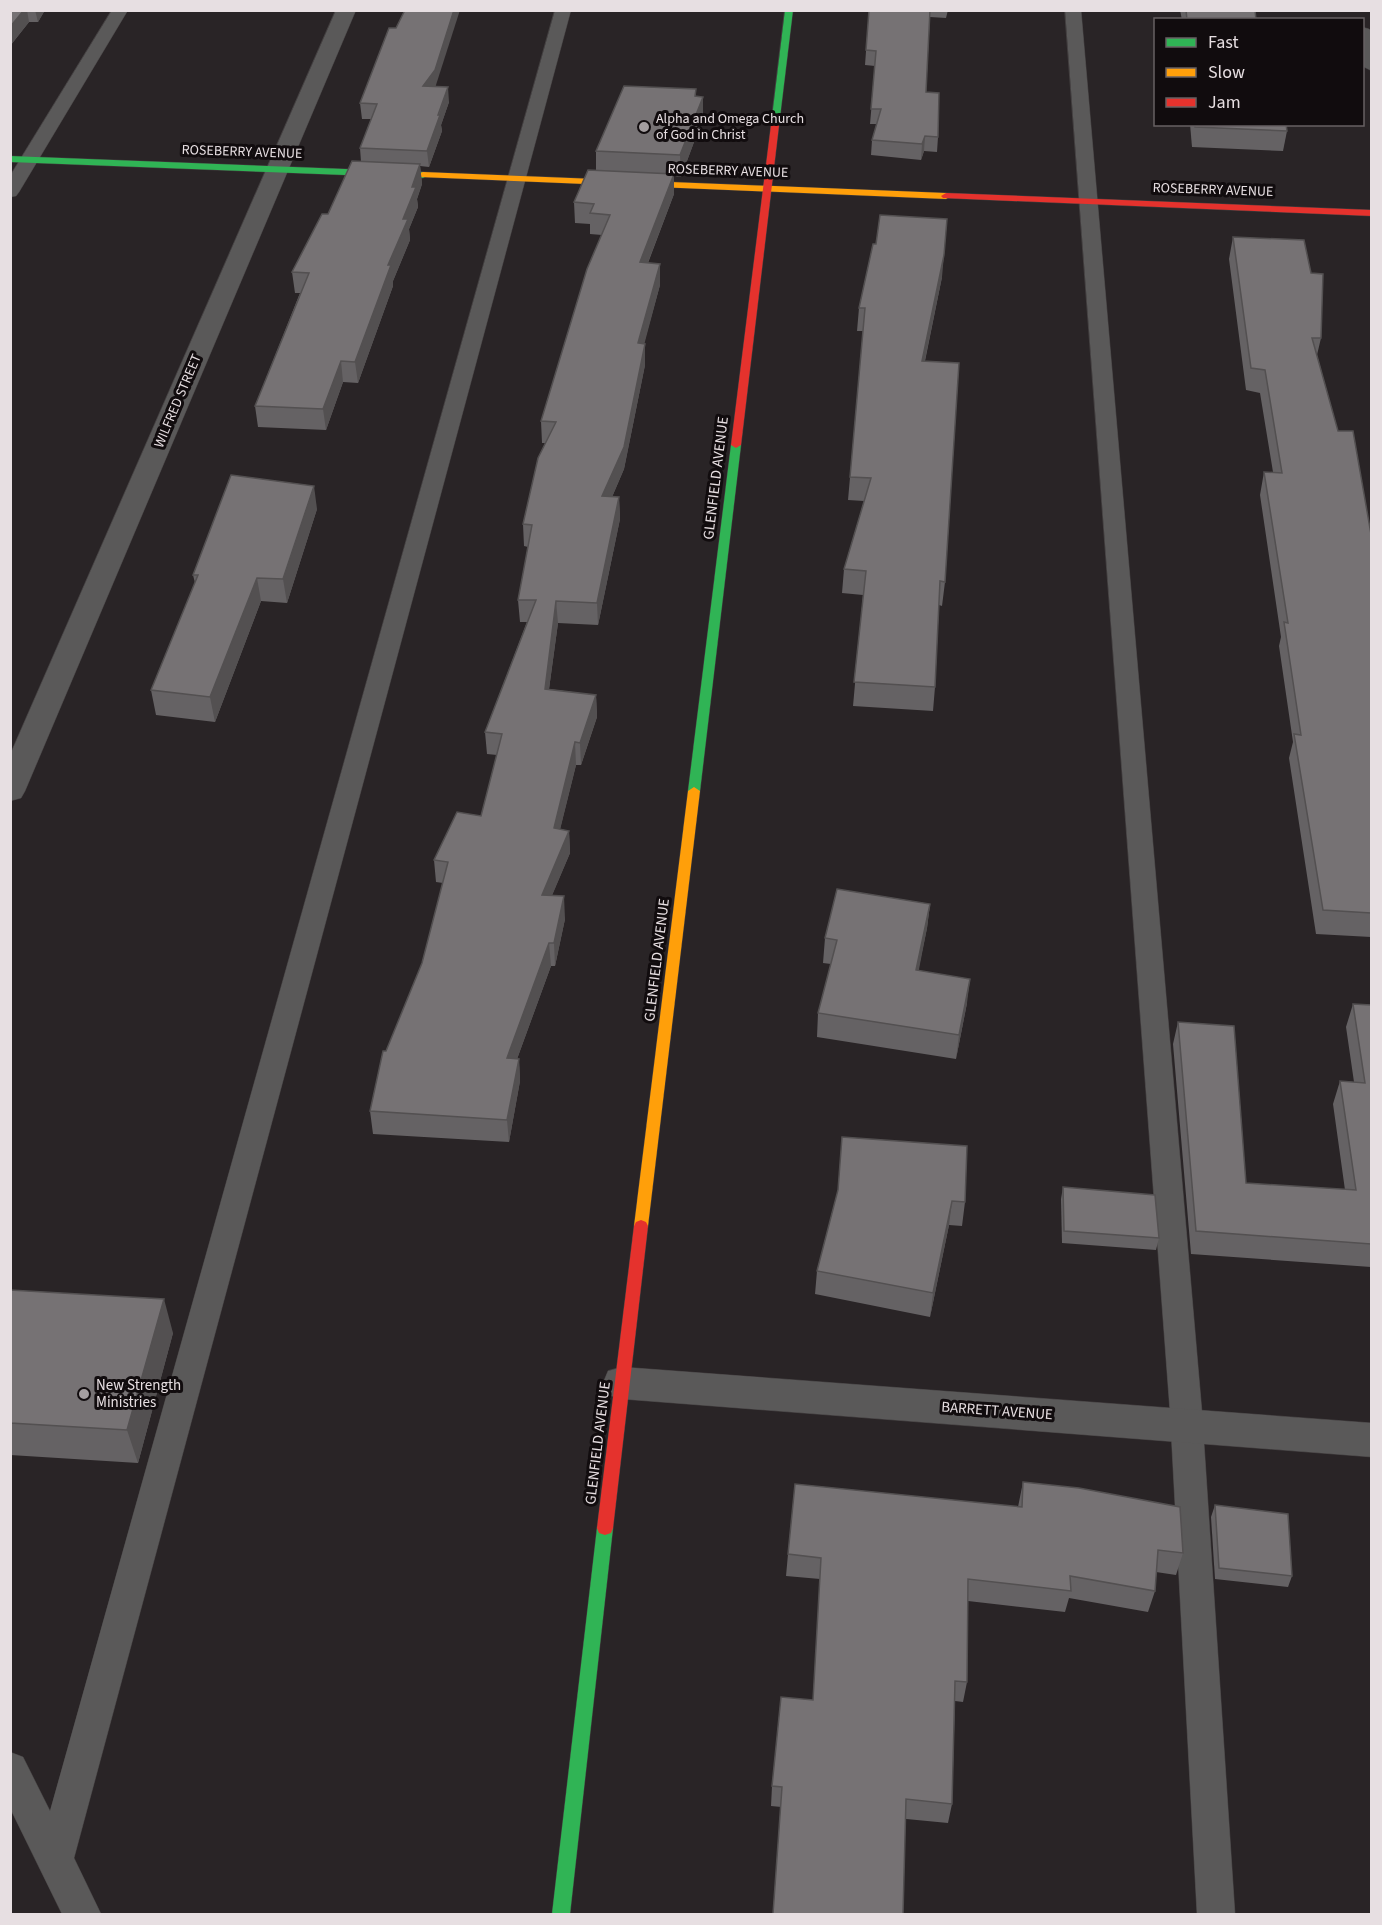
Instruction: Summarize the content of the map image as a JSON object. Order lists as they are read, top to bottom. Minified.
{"streets":{"street":["ROSEBERRY AVENUE","WILFRED STREET","GLENFIELD AVENUE","BARRETT AVENUE"]},"crossings":[["ROSEBERRY AVENUE","WILFRED STREET"],["ROSEBERRY AVENUE","GLENFIELD AVENUE"],["GLENFIELD AVENUE","BARRETT AVENUE"]],"places":["Alpha and Omega Church of God in Christ","New Strength Ministries"],"legend":["Fast","Slow","Jam"]}
